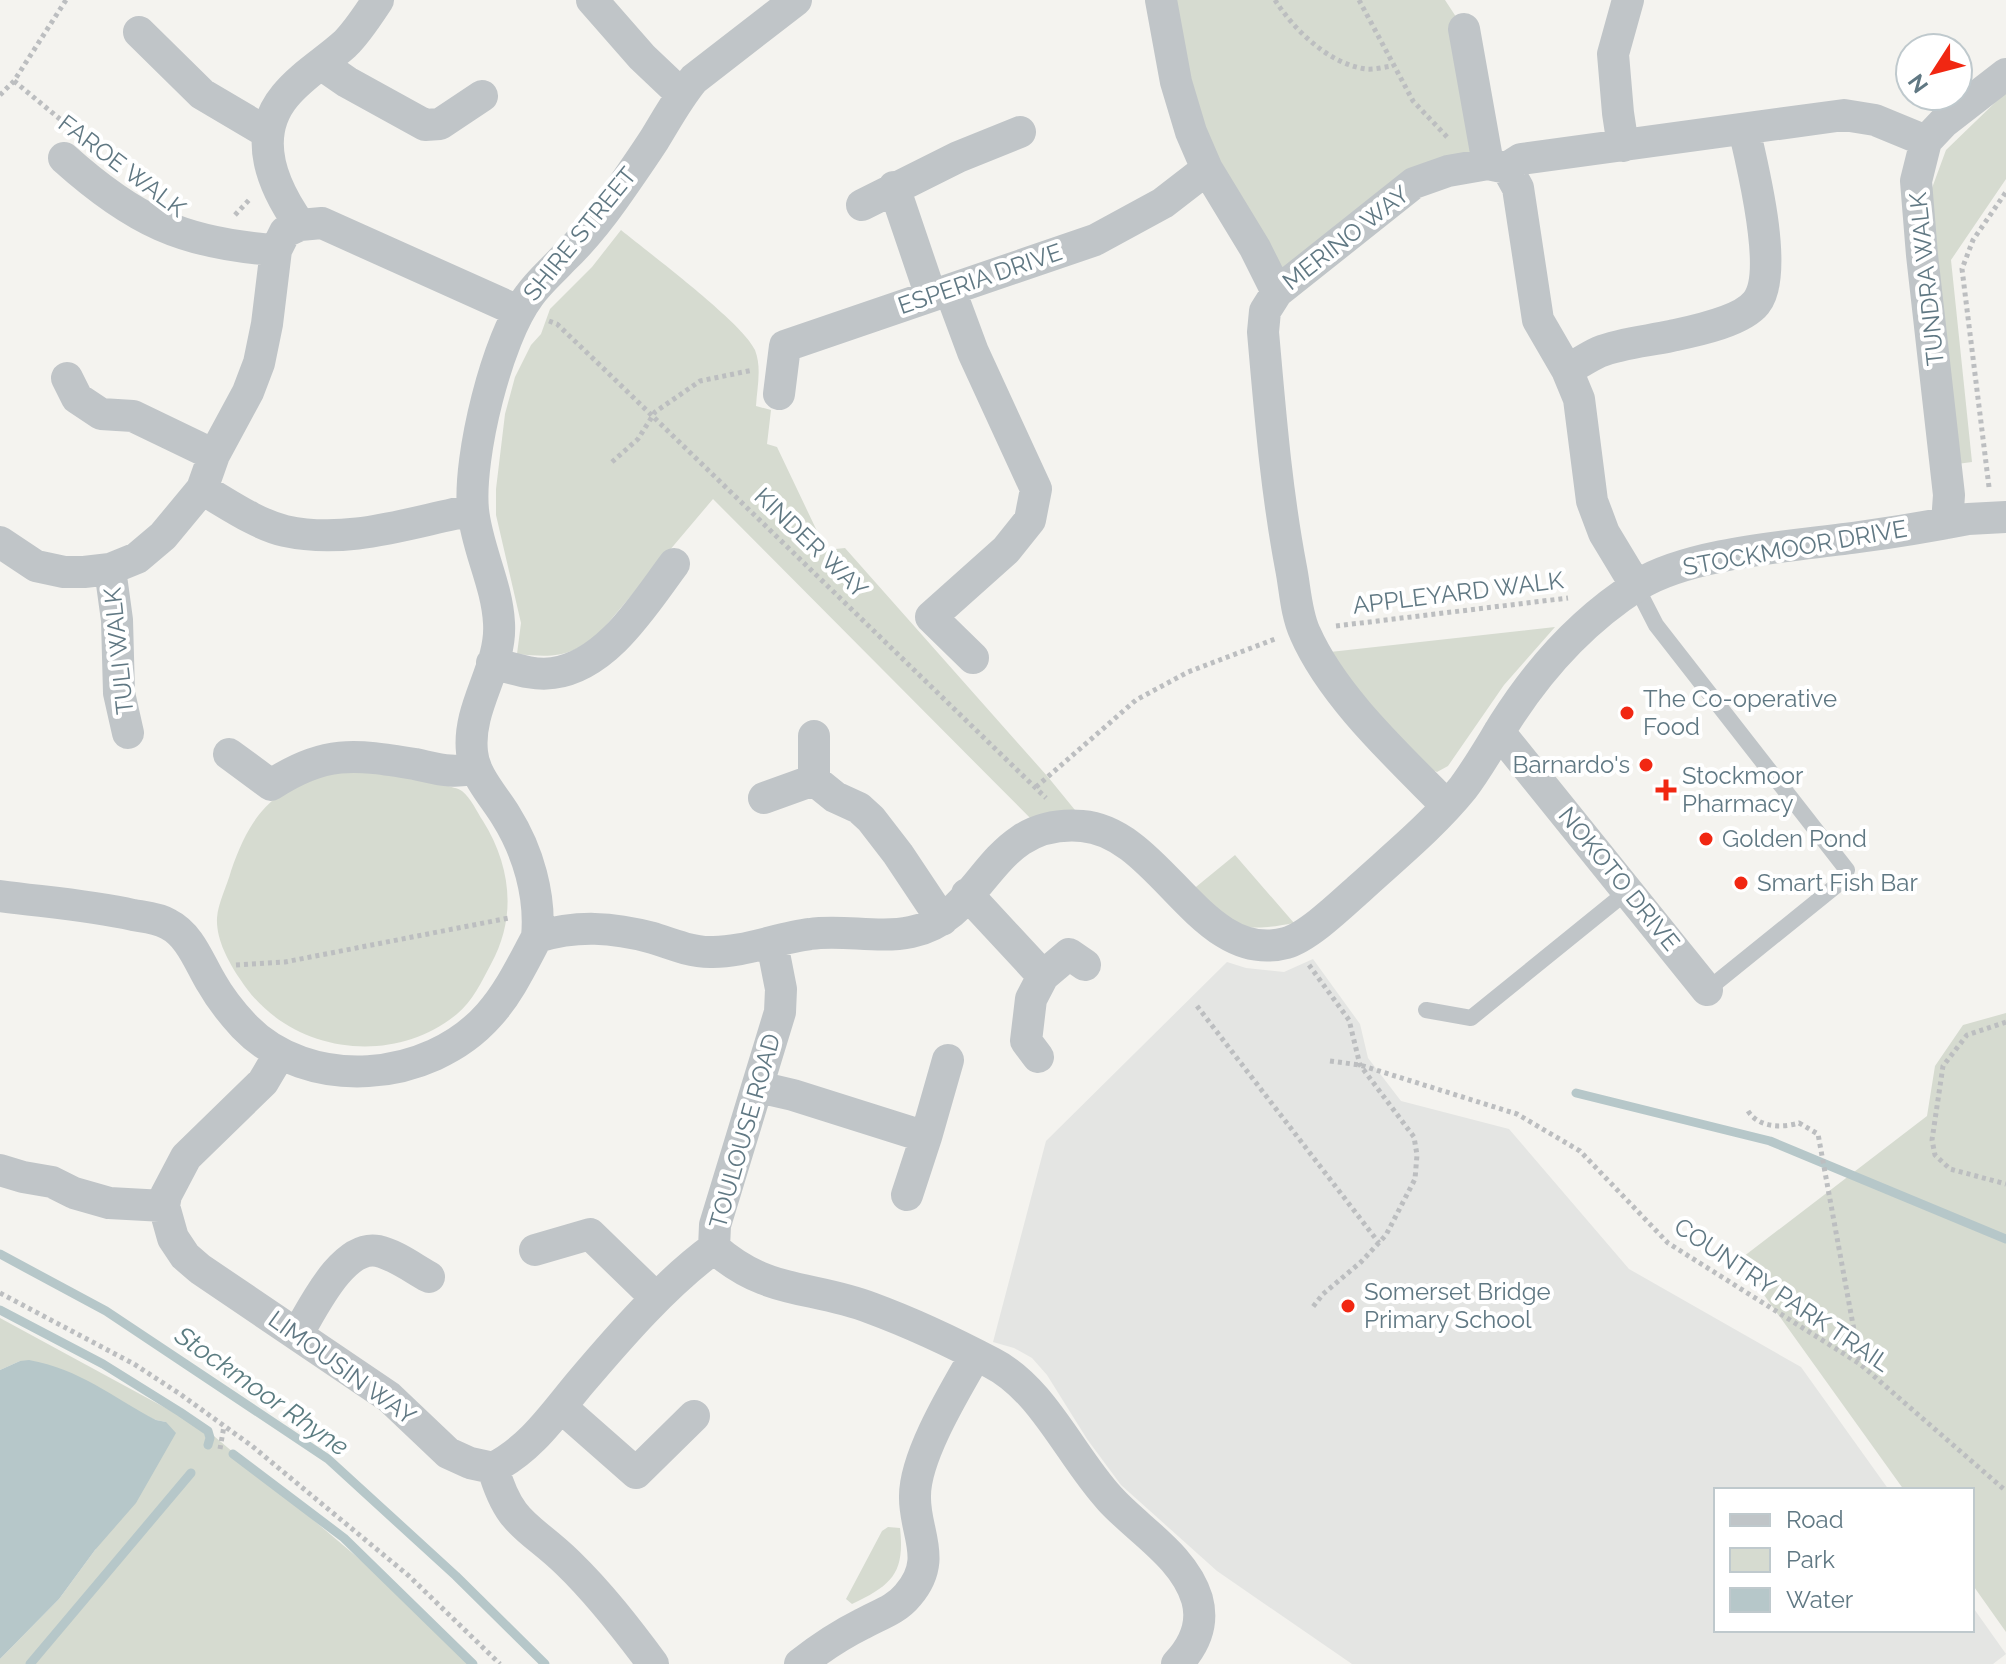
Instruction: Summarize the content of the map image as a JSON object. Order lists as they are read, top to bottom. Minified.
{"streets":{"street":["FAROE WALK","SHIRE STREET","MERINO WAY","ESPERIA DRIVE","TUNDRA WALK","STOCKMOOR DRIVE","TULI WALK","NOKOTO DRIVE","TOULOUSE ROAD","LIMOUSIN WAY"],"path":["KINDER WAY","APPLEYARD WALK","COUNTRY PARK TRAIL"]},"crossings":[["SHIRE STREET","KINDER WAY"],["MERINO WAY","TUNDRA WALK"],["MERINO WAY","STOCKMOOR DRIVE"],["MERINO WAY","APPLEYARD WALK"],["TUNDRA WALK","STOCKMOOR DRIVE"],["KINDER WAY","APPLEYARD WALK"],["STOCKMOOR DRIVE","APPLEYARD WALK"],["STOCKMOOR DRIVE","NOKOTO DRIVE"],["TOULOUSE ROAD","LIMOUSIN WAY"]],"water":["Stockmoor Rhyne"],"places":{"other":["The Co-operative Food","Barnardo's","Golden Pond","Smart Fish Bar","Somerset Bridge Primary School"],"health":["Stockmoor Pharmacy"]},"legend":["Road","Park","Water"],"north":"bottom left"}
